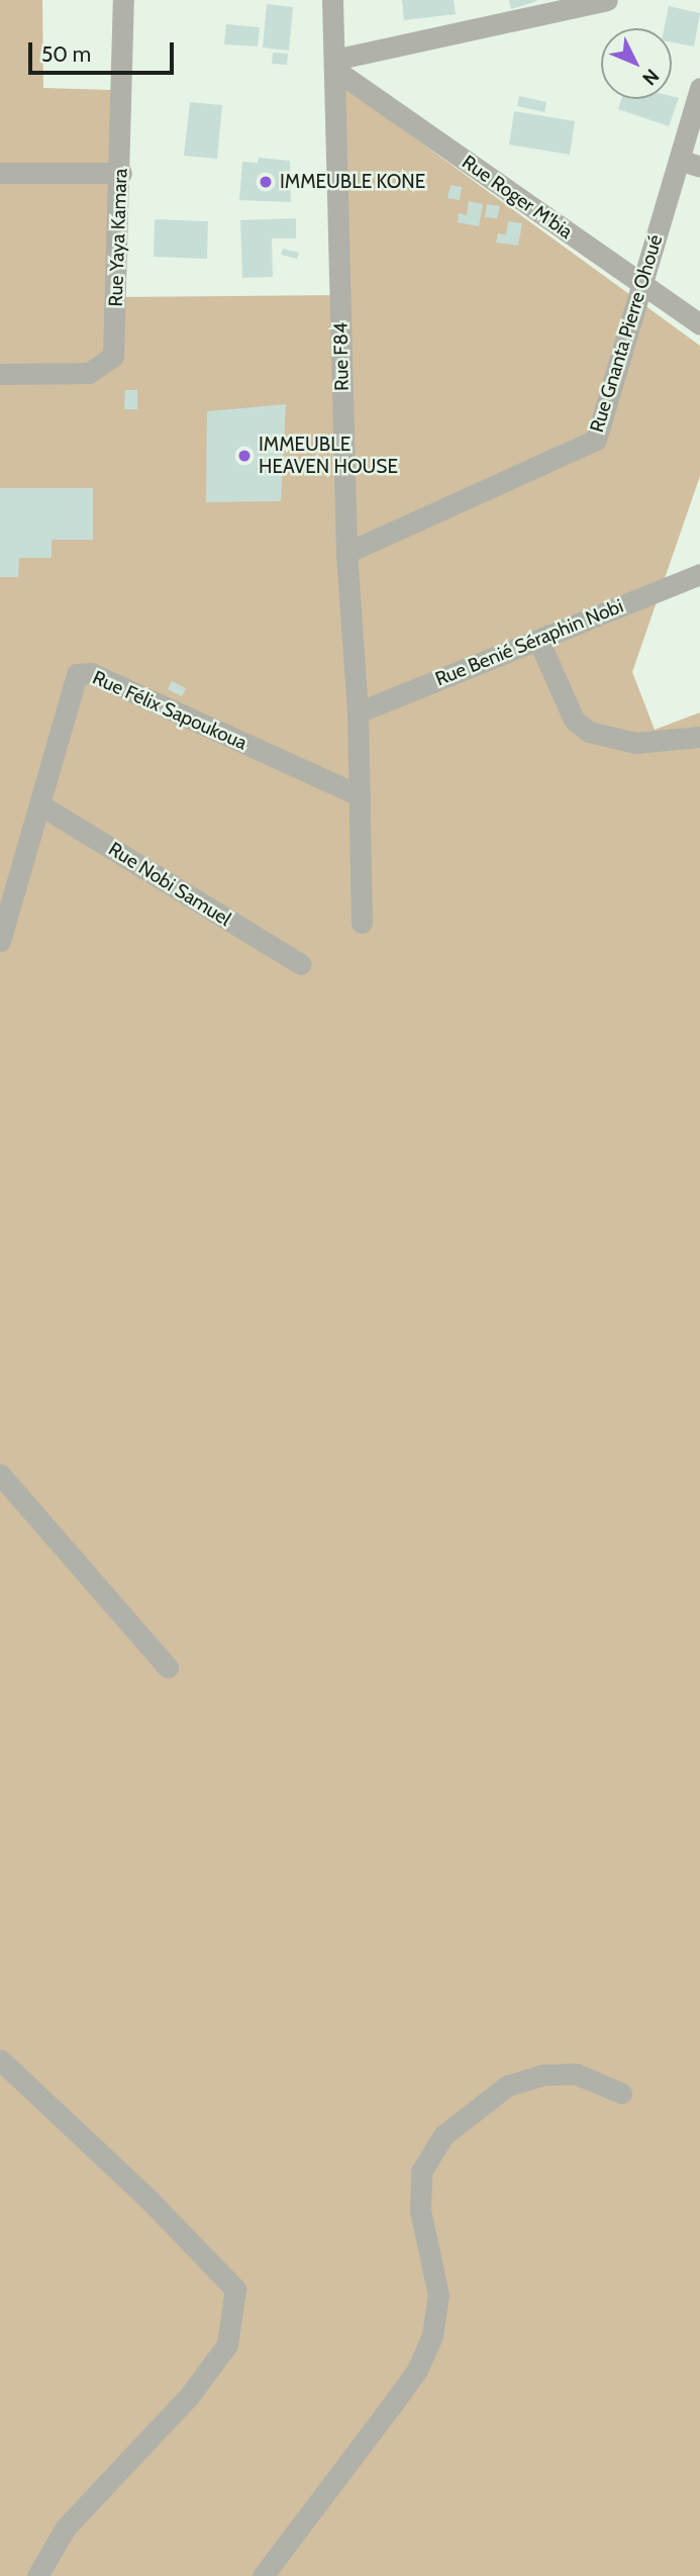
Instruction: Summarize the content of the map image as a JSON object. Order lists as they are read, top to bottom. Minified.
{"streets":{"street":["Rue Roger M'bia","Rue Yaya Kamara","Rue Gnanta Pierre Ohoué","Rue F84","Rue Benié Séraphin Nobi","Rue Félix Sapoukoua","Rue Nobi Samuel"]},"crossings":[["Rue Roger M'bia","Rue Gnanta Pierre Ohoué"],["Rue Roger M'bia","Rue F84"],["Rue Gnanta Pierre Ohoué","Rue F84"],["Rue F84","Rue Benié Séraphin Nobi"],["Rue F84","Rue Félix Sapoukoua"],["Rue Félix Sapoukoua","Rue Nobi Samuel"]],"places":["IMMEUBLE KONE","IMMEUBLE HEAVEN HOUSE"],"scale_bar":"50 m","north":"bottom right"}
